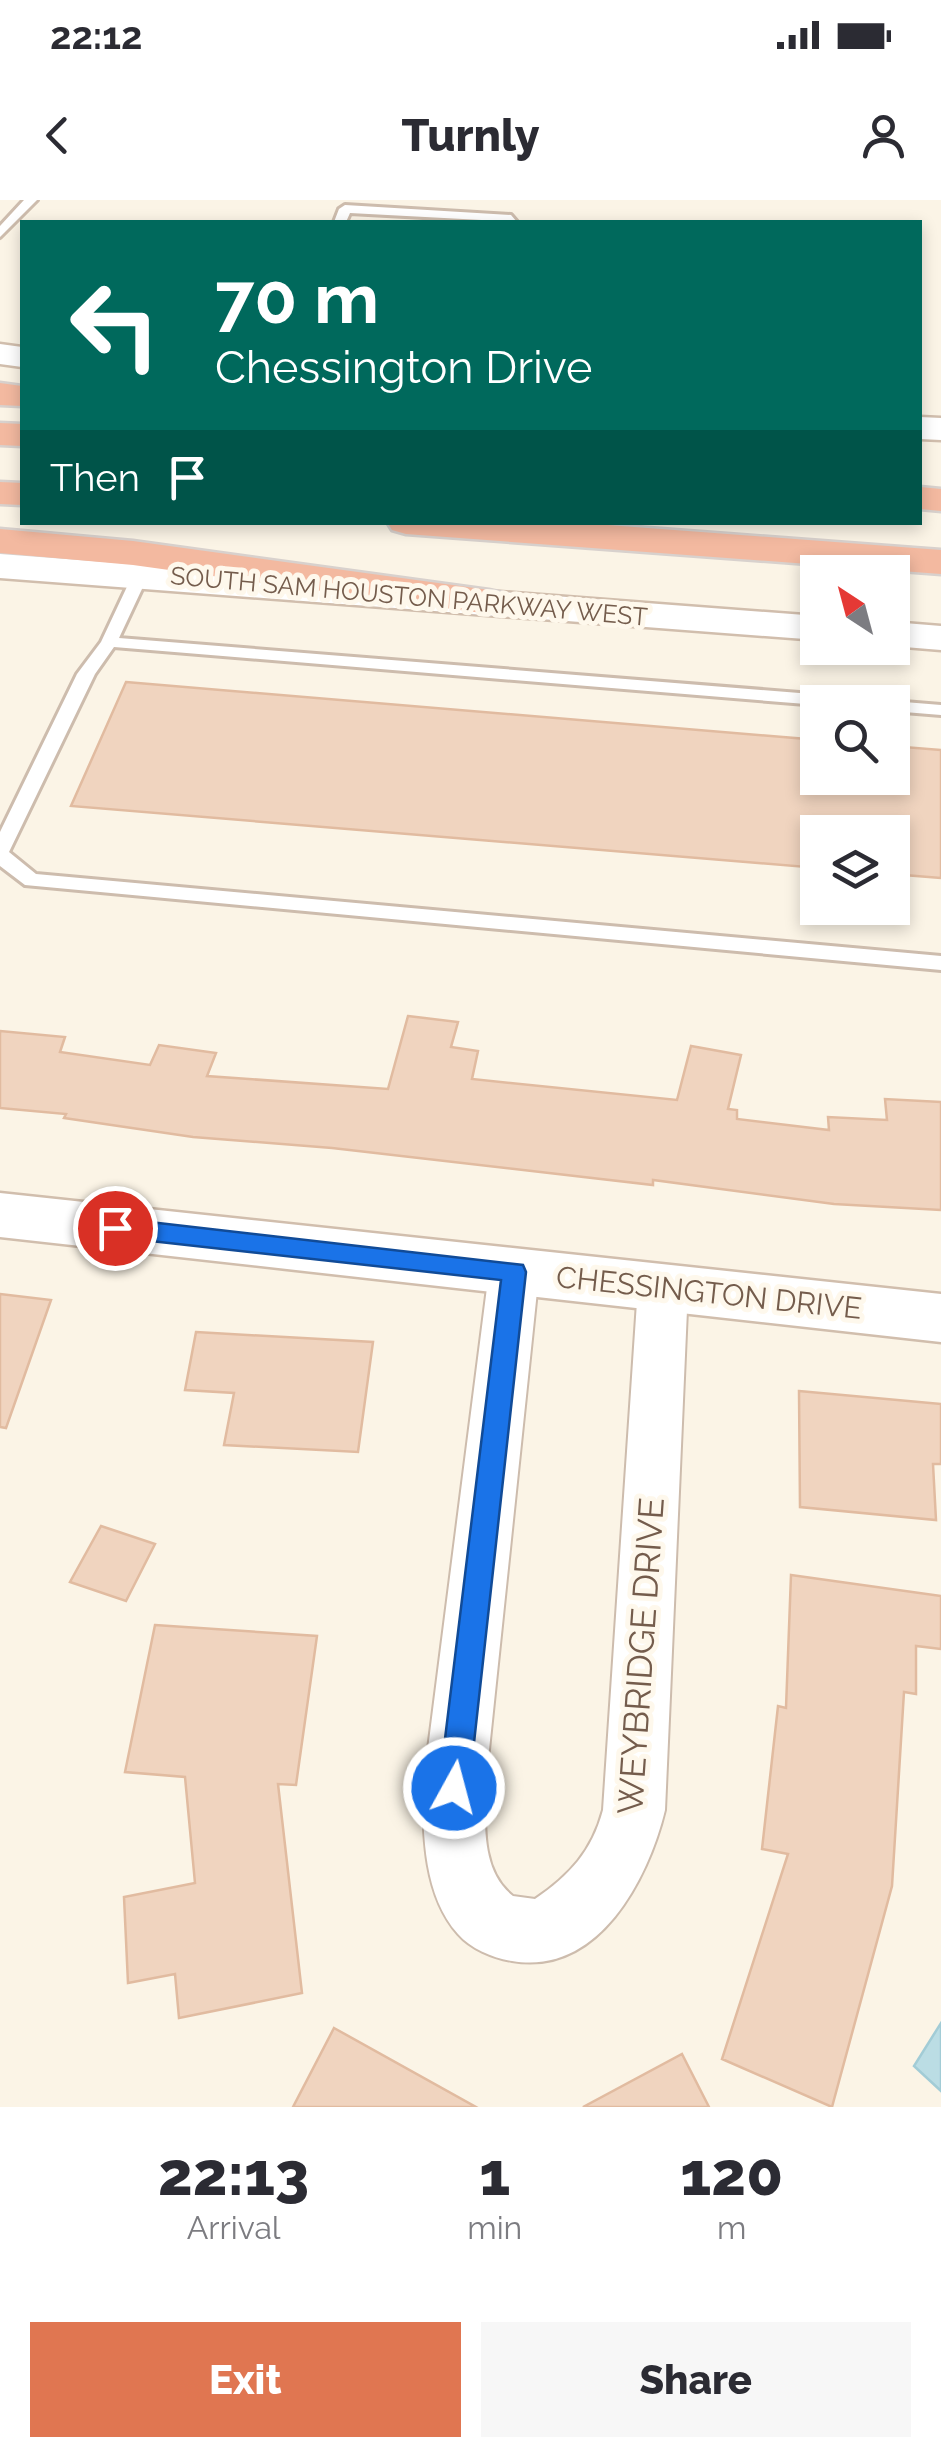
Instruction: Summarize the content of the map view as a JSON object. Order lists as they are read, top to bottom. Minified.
{"streets":{"main road":["SOUTH SAM HOUSTON PARKWAY WEST","CHESSINGTON DRIVE"],"street":["WEYBRIDGE DRIVE"]},"crossings":[["CHESSINGTON DRIVE","WEYBRIDGE DRIVE"]],"north":"top left","page":{"status":"22:12","header":"Turnly","turn":["70 m","Chessington Drive"],"then":"Then","eta":["22:13","Arrival","1","min","120","m"],"buttons":["Exit","Share"]}}
